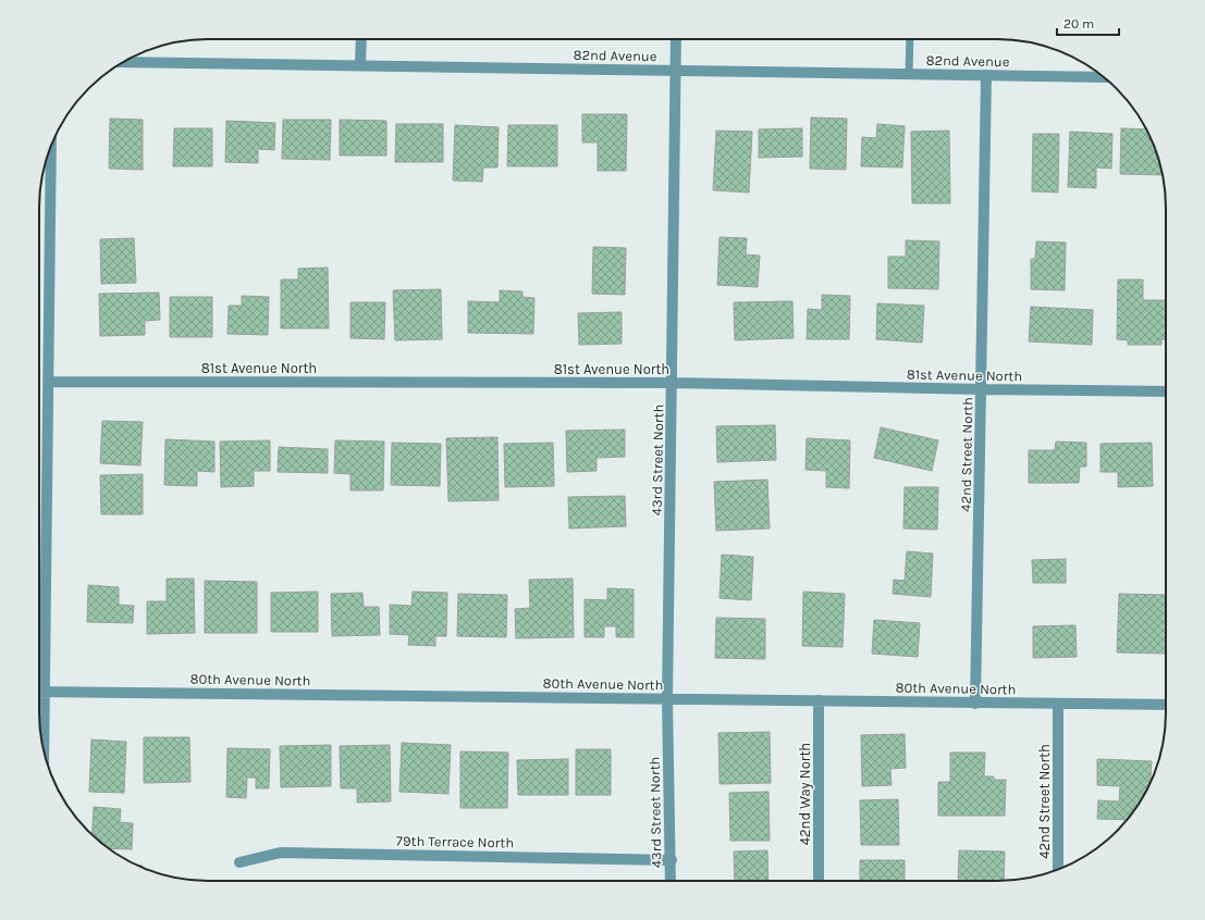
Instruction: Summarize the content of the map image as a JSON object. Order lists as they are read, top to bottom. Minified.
{"streets":{"street":["82nd Avenue","81st Avenue North","42nd Street North","43rd Street North","80th Avenue North","42nd Way North","79th Terrace North"]},"crossings":[["82nd Avenue","42nd Street North"],["82nd Avenue","43rd Street North"],["81st Avenue North","42nd Street North"],["81st Avenue North","43rd Street North"],["42nd Street North","80th Avenue North"],["43rd Street North","80th Avenue North"],["43rd Street North","79th Terrace North"],["80th Avenue North","42nd Way North"]],"scale_bar":"20 m"}
